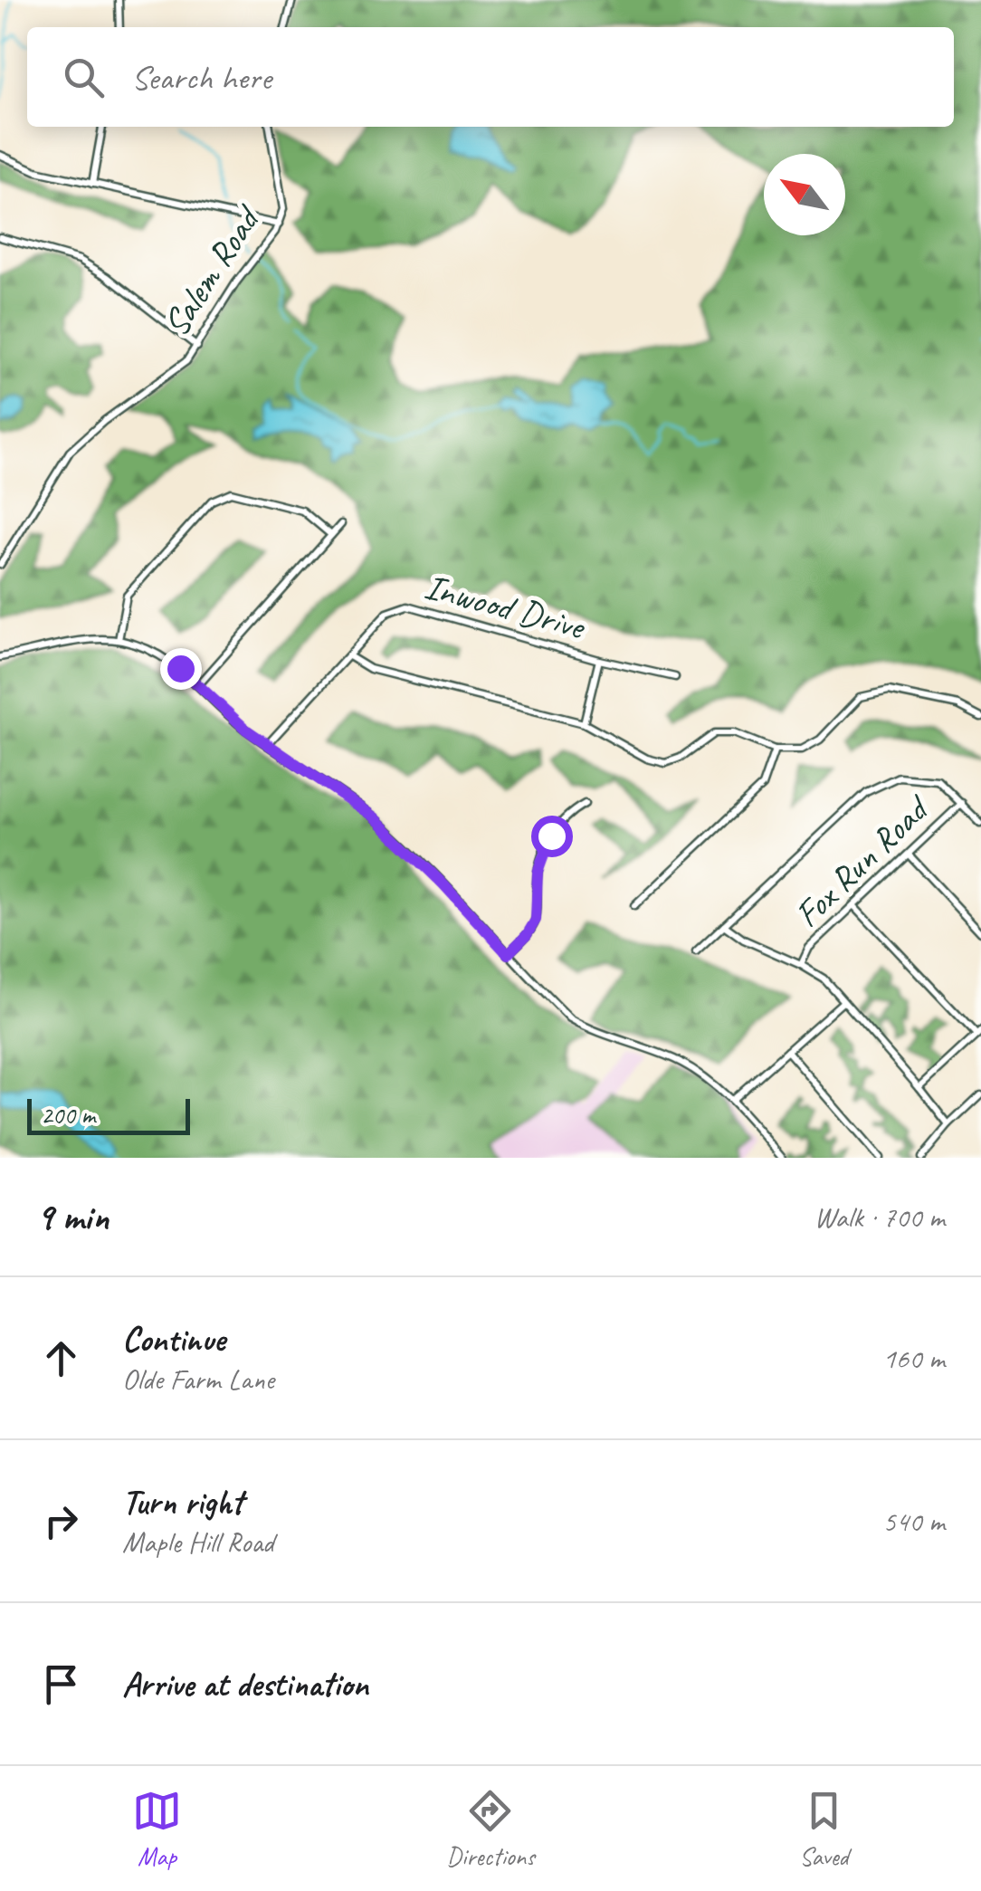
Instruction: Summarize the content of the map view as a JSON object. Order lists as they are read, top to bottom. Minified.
{"streets":{"street":["Salem Road","Inwood Drive","Fox Run Road"]},"scale_bar":"200 m","north":"top left","page":{"search":"Search here","scale":"200 m","heading":["9 min","Walk · 700 m"],"list":[["Continue","Olde Farm Lane","160 m"],["Turn right","Maple Hill Road","540 m"],"Arrive at destination"],"nav":["Map","Directions","Saved"]}}
